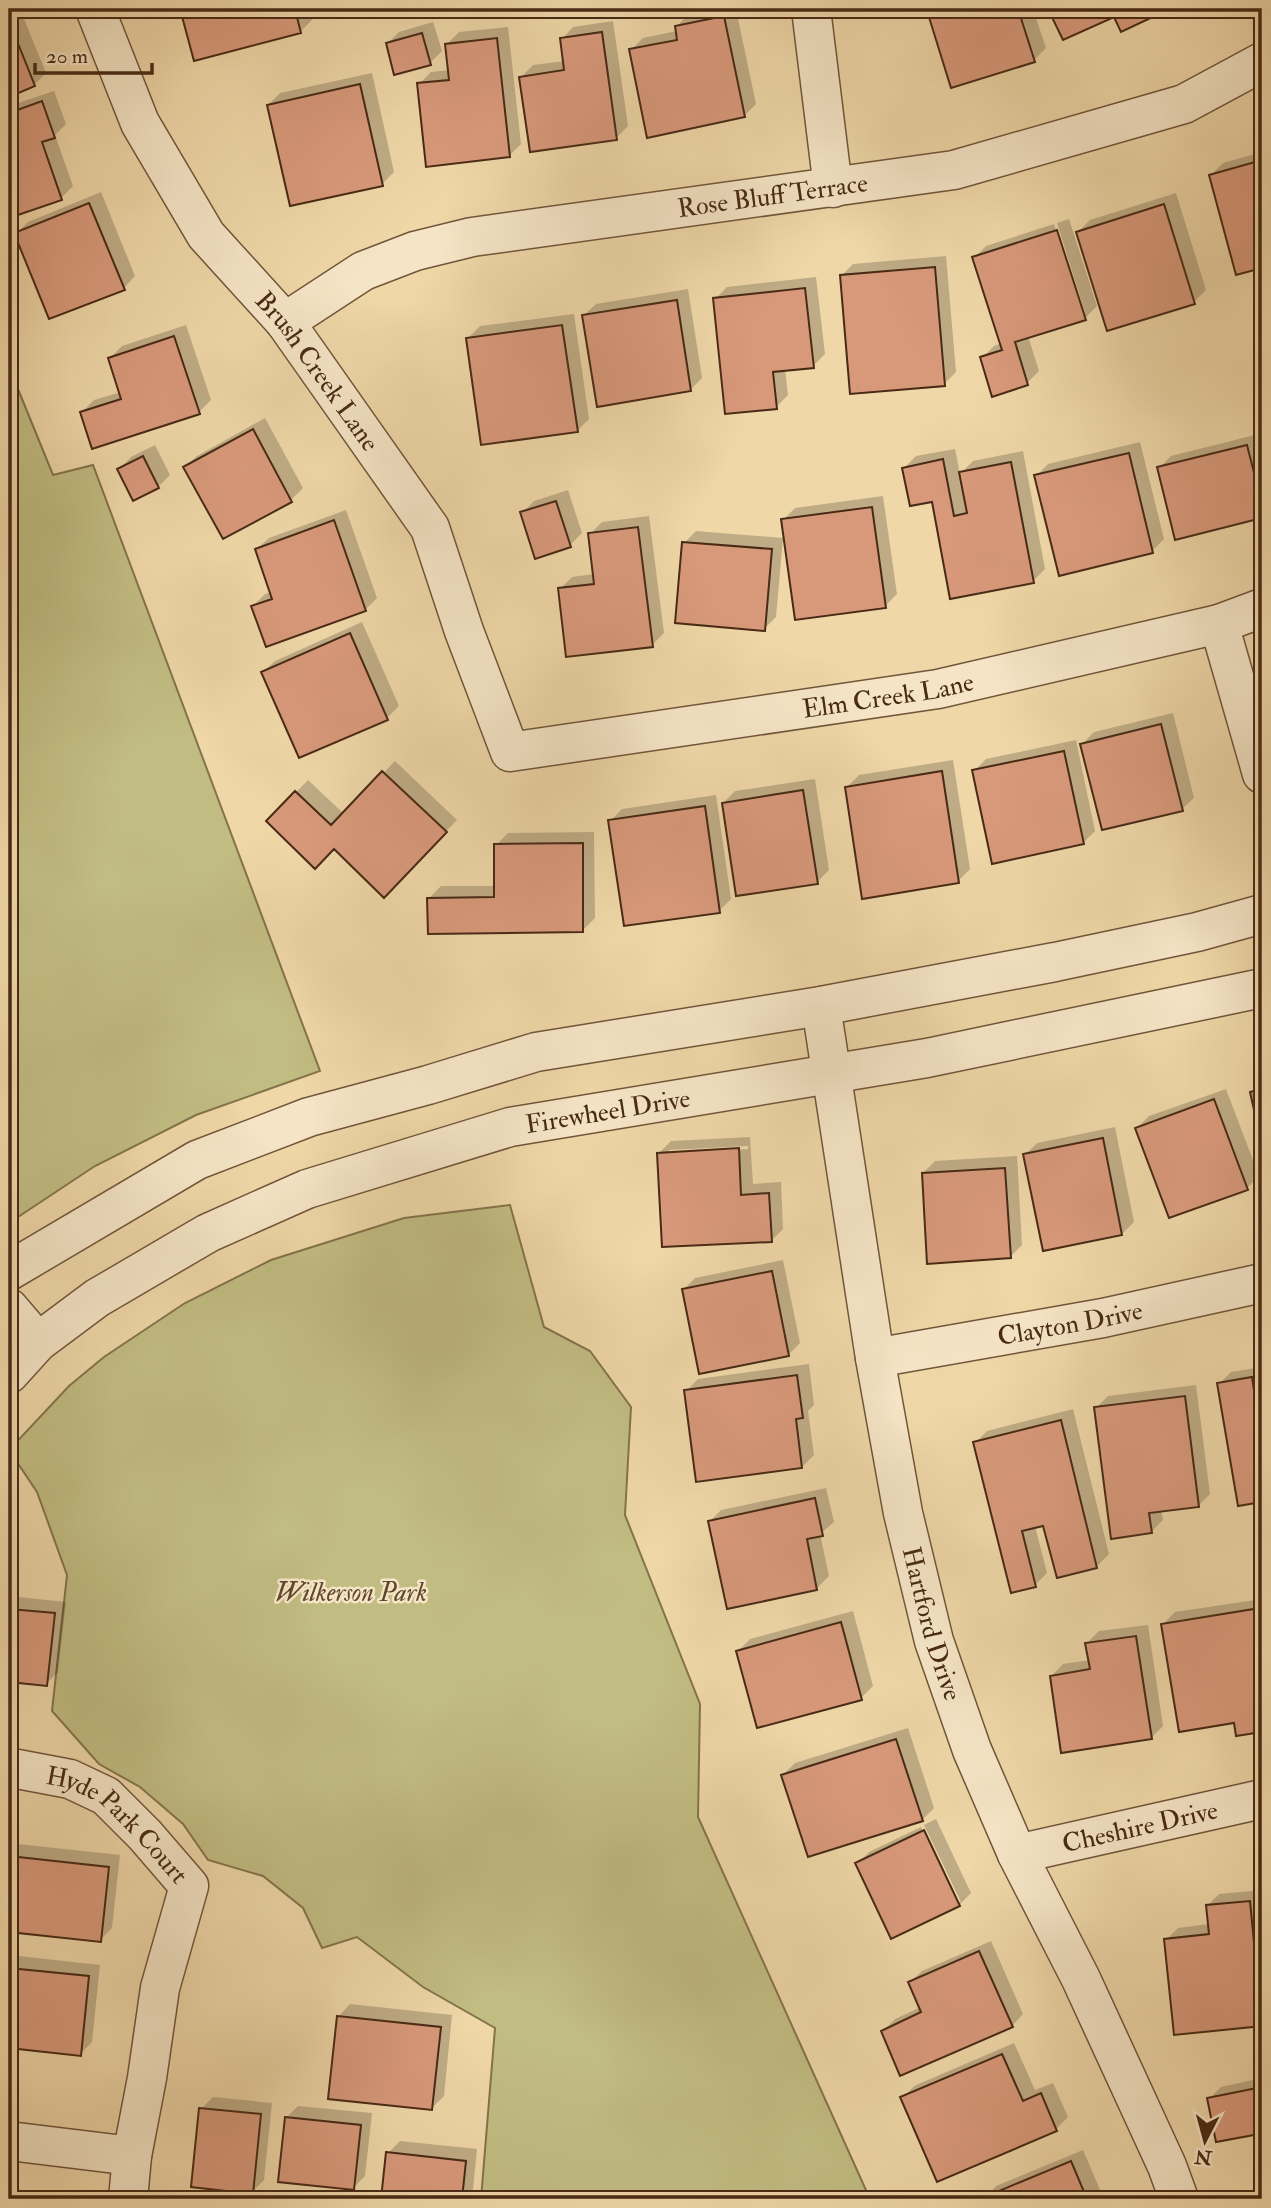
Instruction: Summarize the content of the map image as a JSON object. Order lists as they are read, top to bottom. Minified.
{"streets":{"street":["Rose Bluff Terrace","Brush Creek Lane","Elm Creek Lane","Firewheel Drive","Clayton Drive","Hartford Drive","Cheshire Drive","Hyde Park Court"]},"crossings":[["Rose Bluff Terrace","Brush Creek Lane"],["Brush Creek Lane","Elm Creek Lane"],["Firewheel Drive","Hartford Drive"],["Clayton Drive","Hartford Drive"],["Hartford Drive","Cheshire Drive"]],"parks":["Wilkerson Park"],"scale_bar":"20 m","north":"bottom"}
